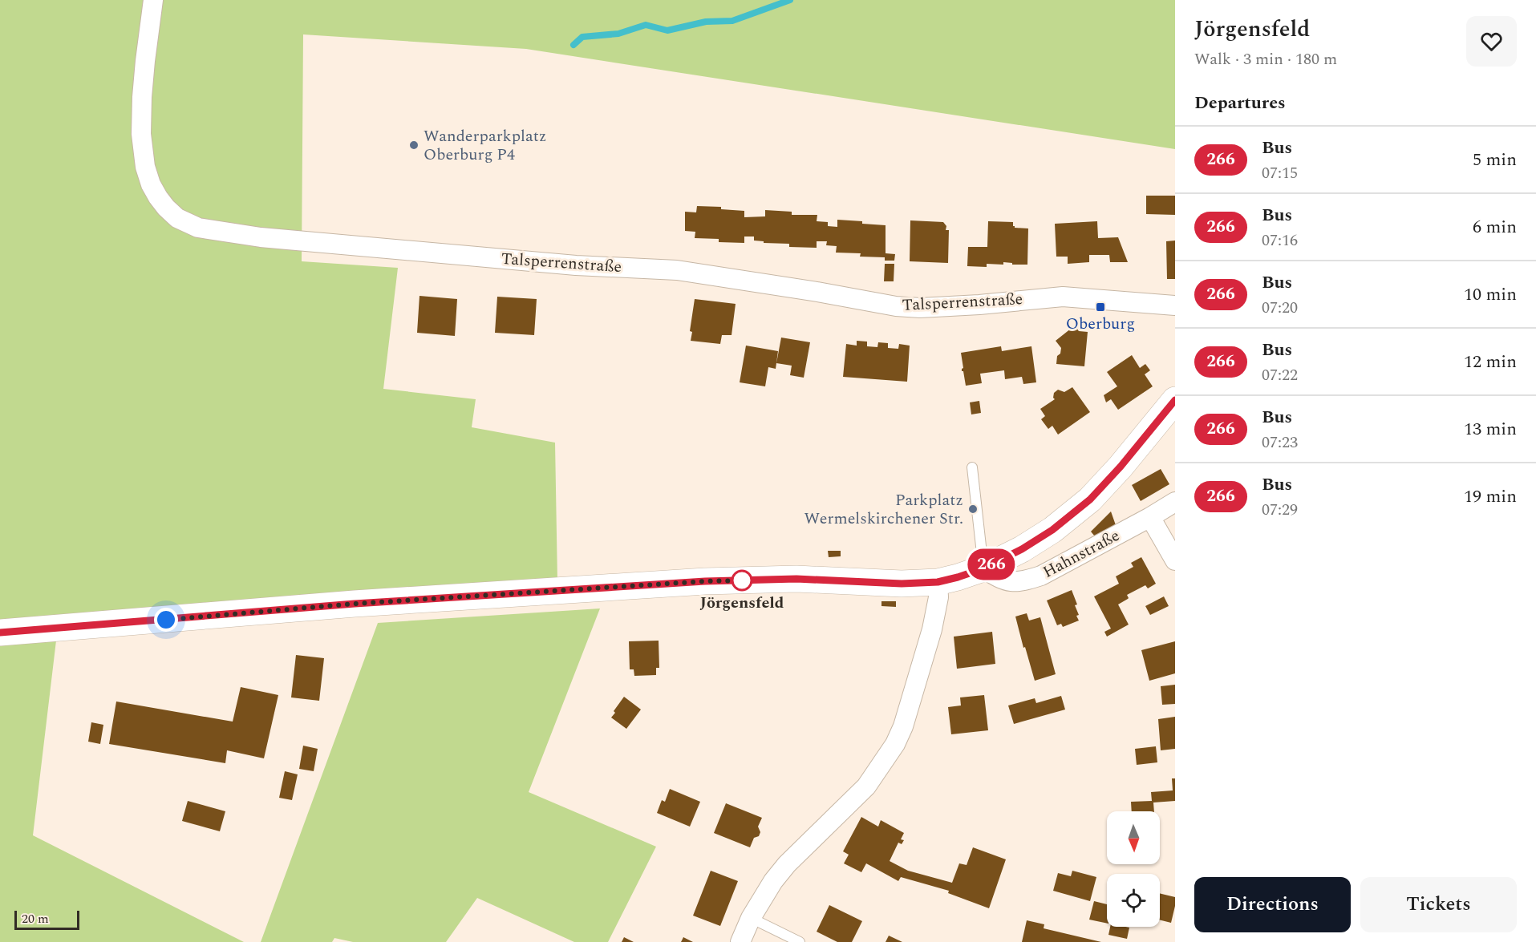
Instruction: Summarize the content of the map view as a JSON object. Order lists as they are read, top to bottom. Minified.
{"streets":{"street":["Talsperrenstraße","Hahnstraße"]},"places":{"other":["Wanderparkplatz Oberburg P4","Parkplatz Wermelskirchener Str.","Jörgensfeld"],"transit":["Oberburg"]},"lines":["bus line 266"],"scale_bar":"20 m","north":"bottom","page":{"on_map":"266","heading":[["Jörgensfeld","Walk · 3 min · 180 m"],"Departures"],"list":[{"mark":"266","name":"Bus","note":"07:15","value":"5 min"},{"mark":"266","name":"Bus","note":"07:16","value":"6 min"},{"mark":"266","name":"Bus","note":"07:20","value":"10 min"},{"mark":"266","name":"Bus","note":"07:22","value":"12 min"},{"mark":"266","name":"Bus","note":"07:23","value":"13 min"},{"mark":"266","name":"Bus","note":"07:29","value":"19 min"}],"buttons":["Directions","Tickets"],"scale":"20 m"}}
